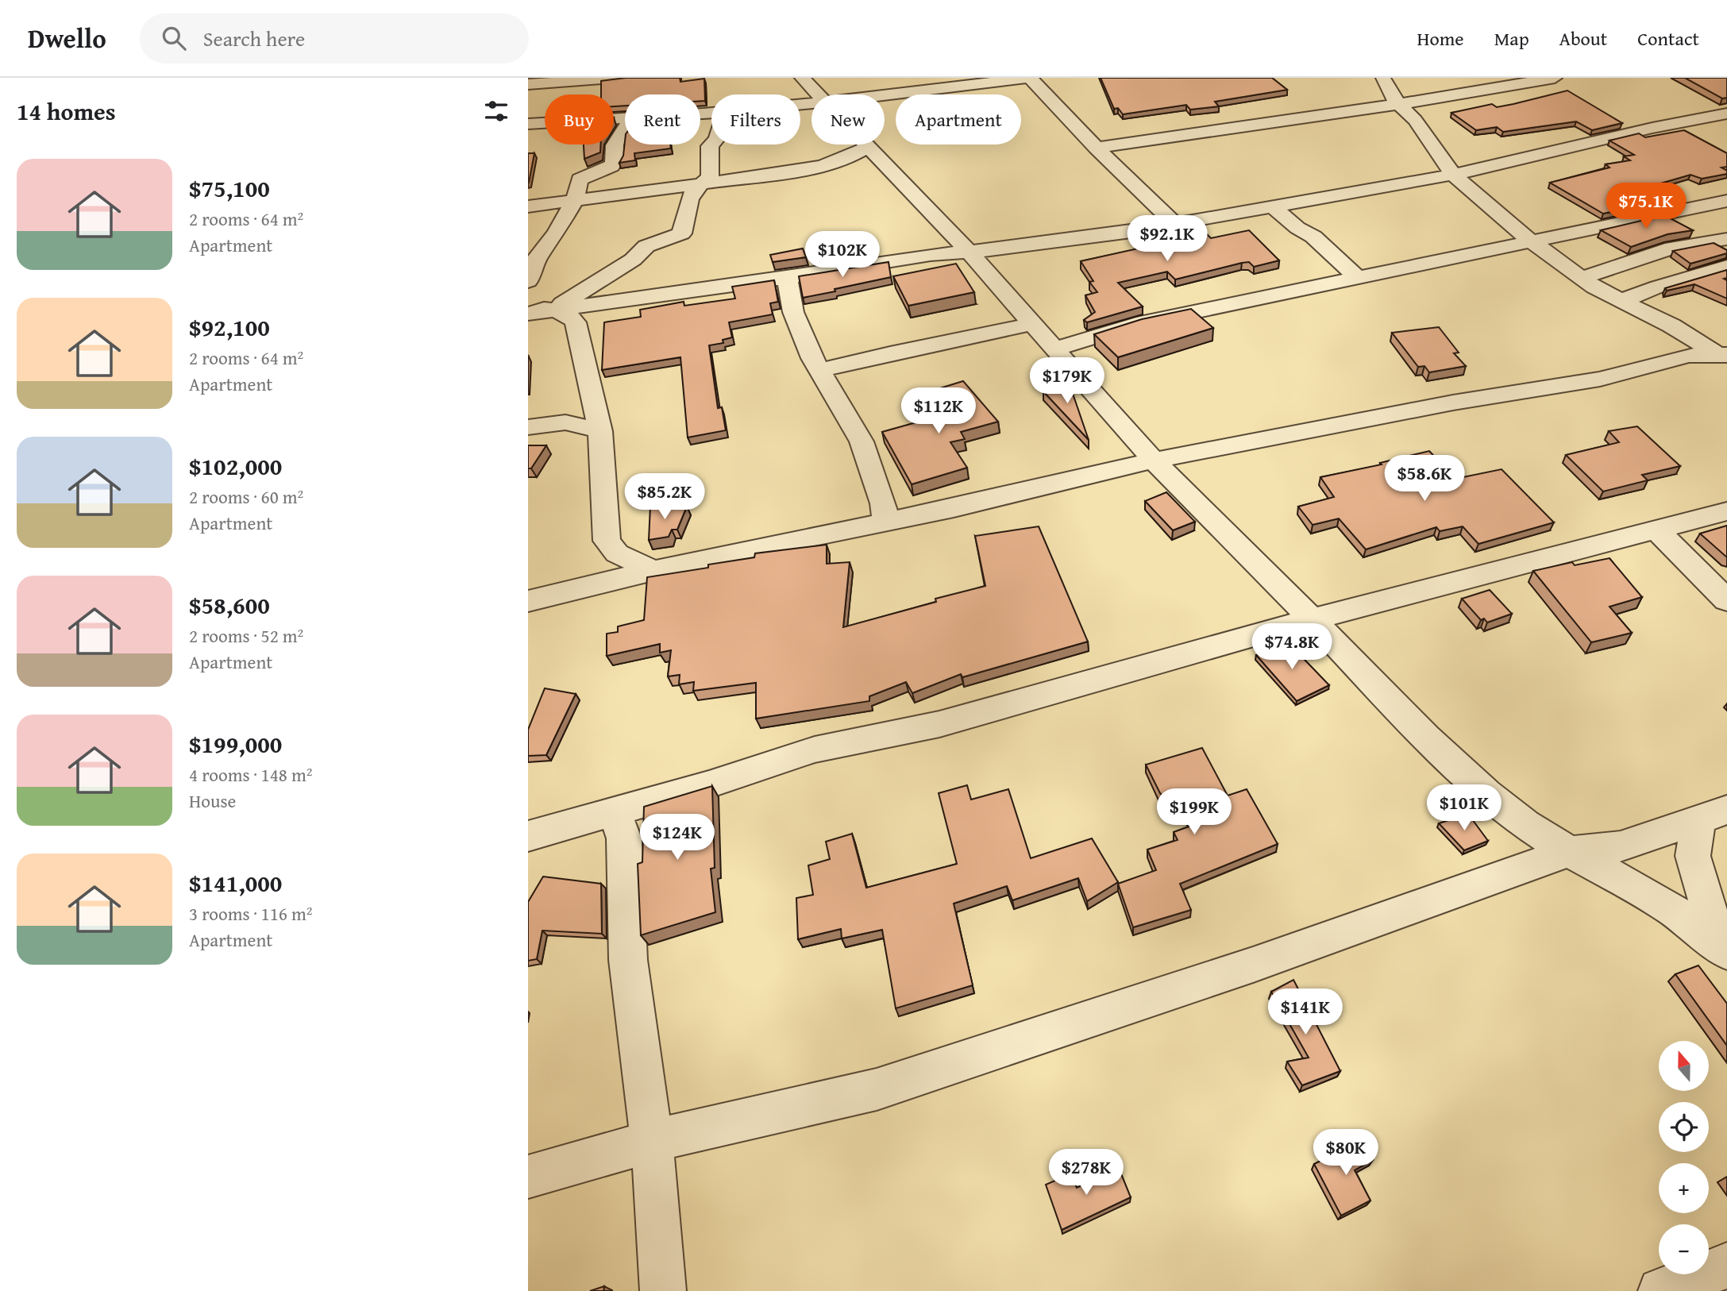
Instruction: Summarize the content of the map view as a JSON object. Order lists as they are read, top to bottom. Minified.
{"north":"top","page":{"header":"Dwello","search":"Search here","nav":["Home","Map","About","Contact"],"heading":"14 homes","chip":["Buy","Rent","Filters","New","Apartment"],"list":[{"name":"$75,100","note":"2 rooms · 64 m² · Apartment"},{"name":"$92,100","note":"2 rooms · 64 m² · Apartment"},{"name":"$102,000","note":"2 rooms · 60 m² · Apartment"},{"name":"$58,600","note":"2 rooms · 52 m² · Apartment"},{"name":"$199,000","note":"4 rooms · 148 m² · House"},{"name":"$141,000","note":"3 rooms · 116 m² · Apartment"}],"price":["$75.1K","$92.1K","$102K","$179K","$112K","$58.6K","$85.2K","$74.8K","$101K","$199K","$124K","$141K","$80K","$278K"],"map_buttons":["+","−"]}}
